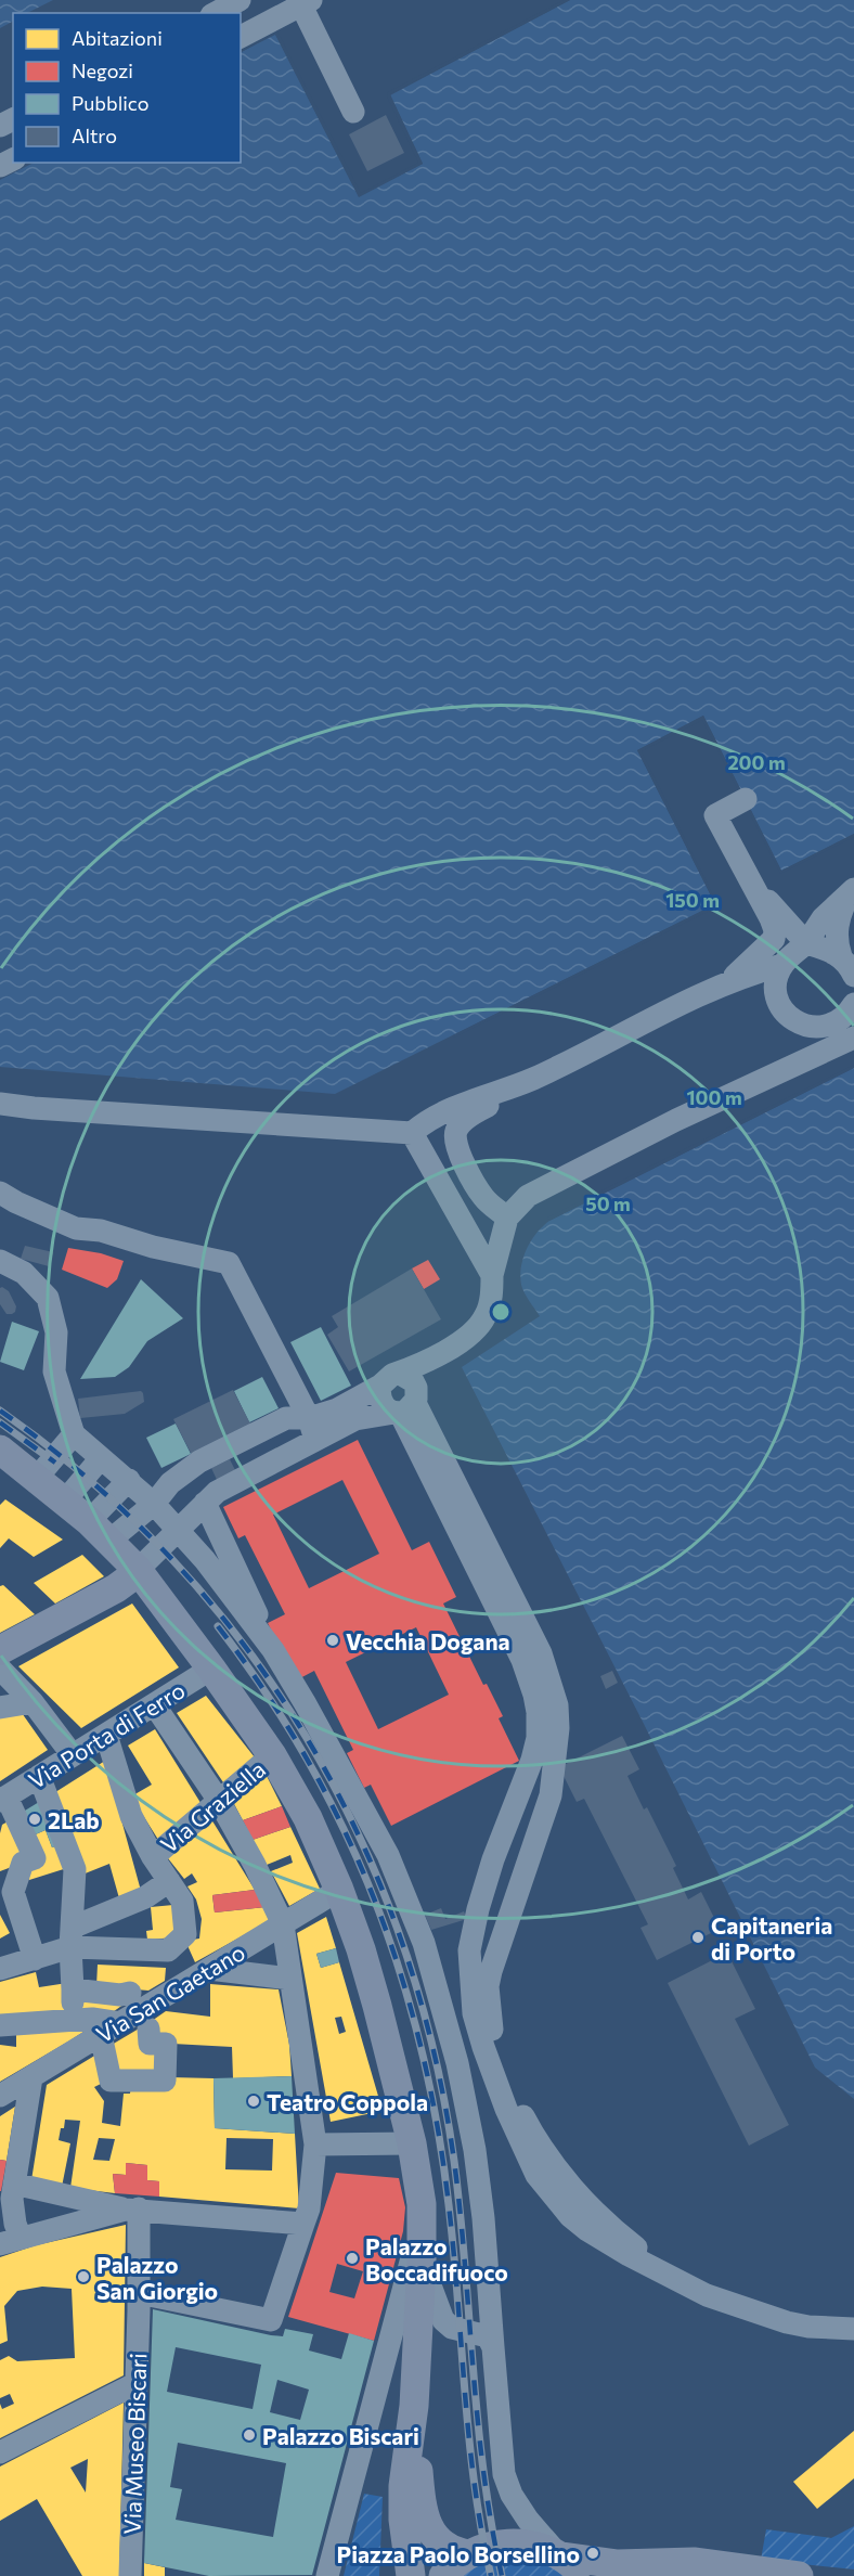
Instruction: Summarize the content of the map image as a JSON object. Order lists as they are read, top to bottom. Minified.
{"streets":{"street":["Via Porta di Ferro","Via Graziella","Via San Gaetano","Via Museo Biscari"]},"places":["Vecchia Dogana","2Lab","Capitaneria di Porto","Teatro Coppola","Palazzo Boccadifuoco","Palazzo San Giorgio","Palazzo Biscari","Piazza Paolo Borsellino"],"legend":["Abitazioni","Negozi","Pubblico","Altro"],"rings":["200 m","150 m","100 m","50 m"]}
